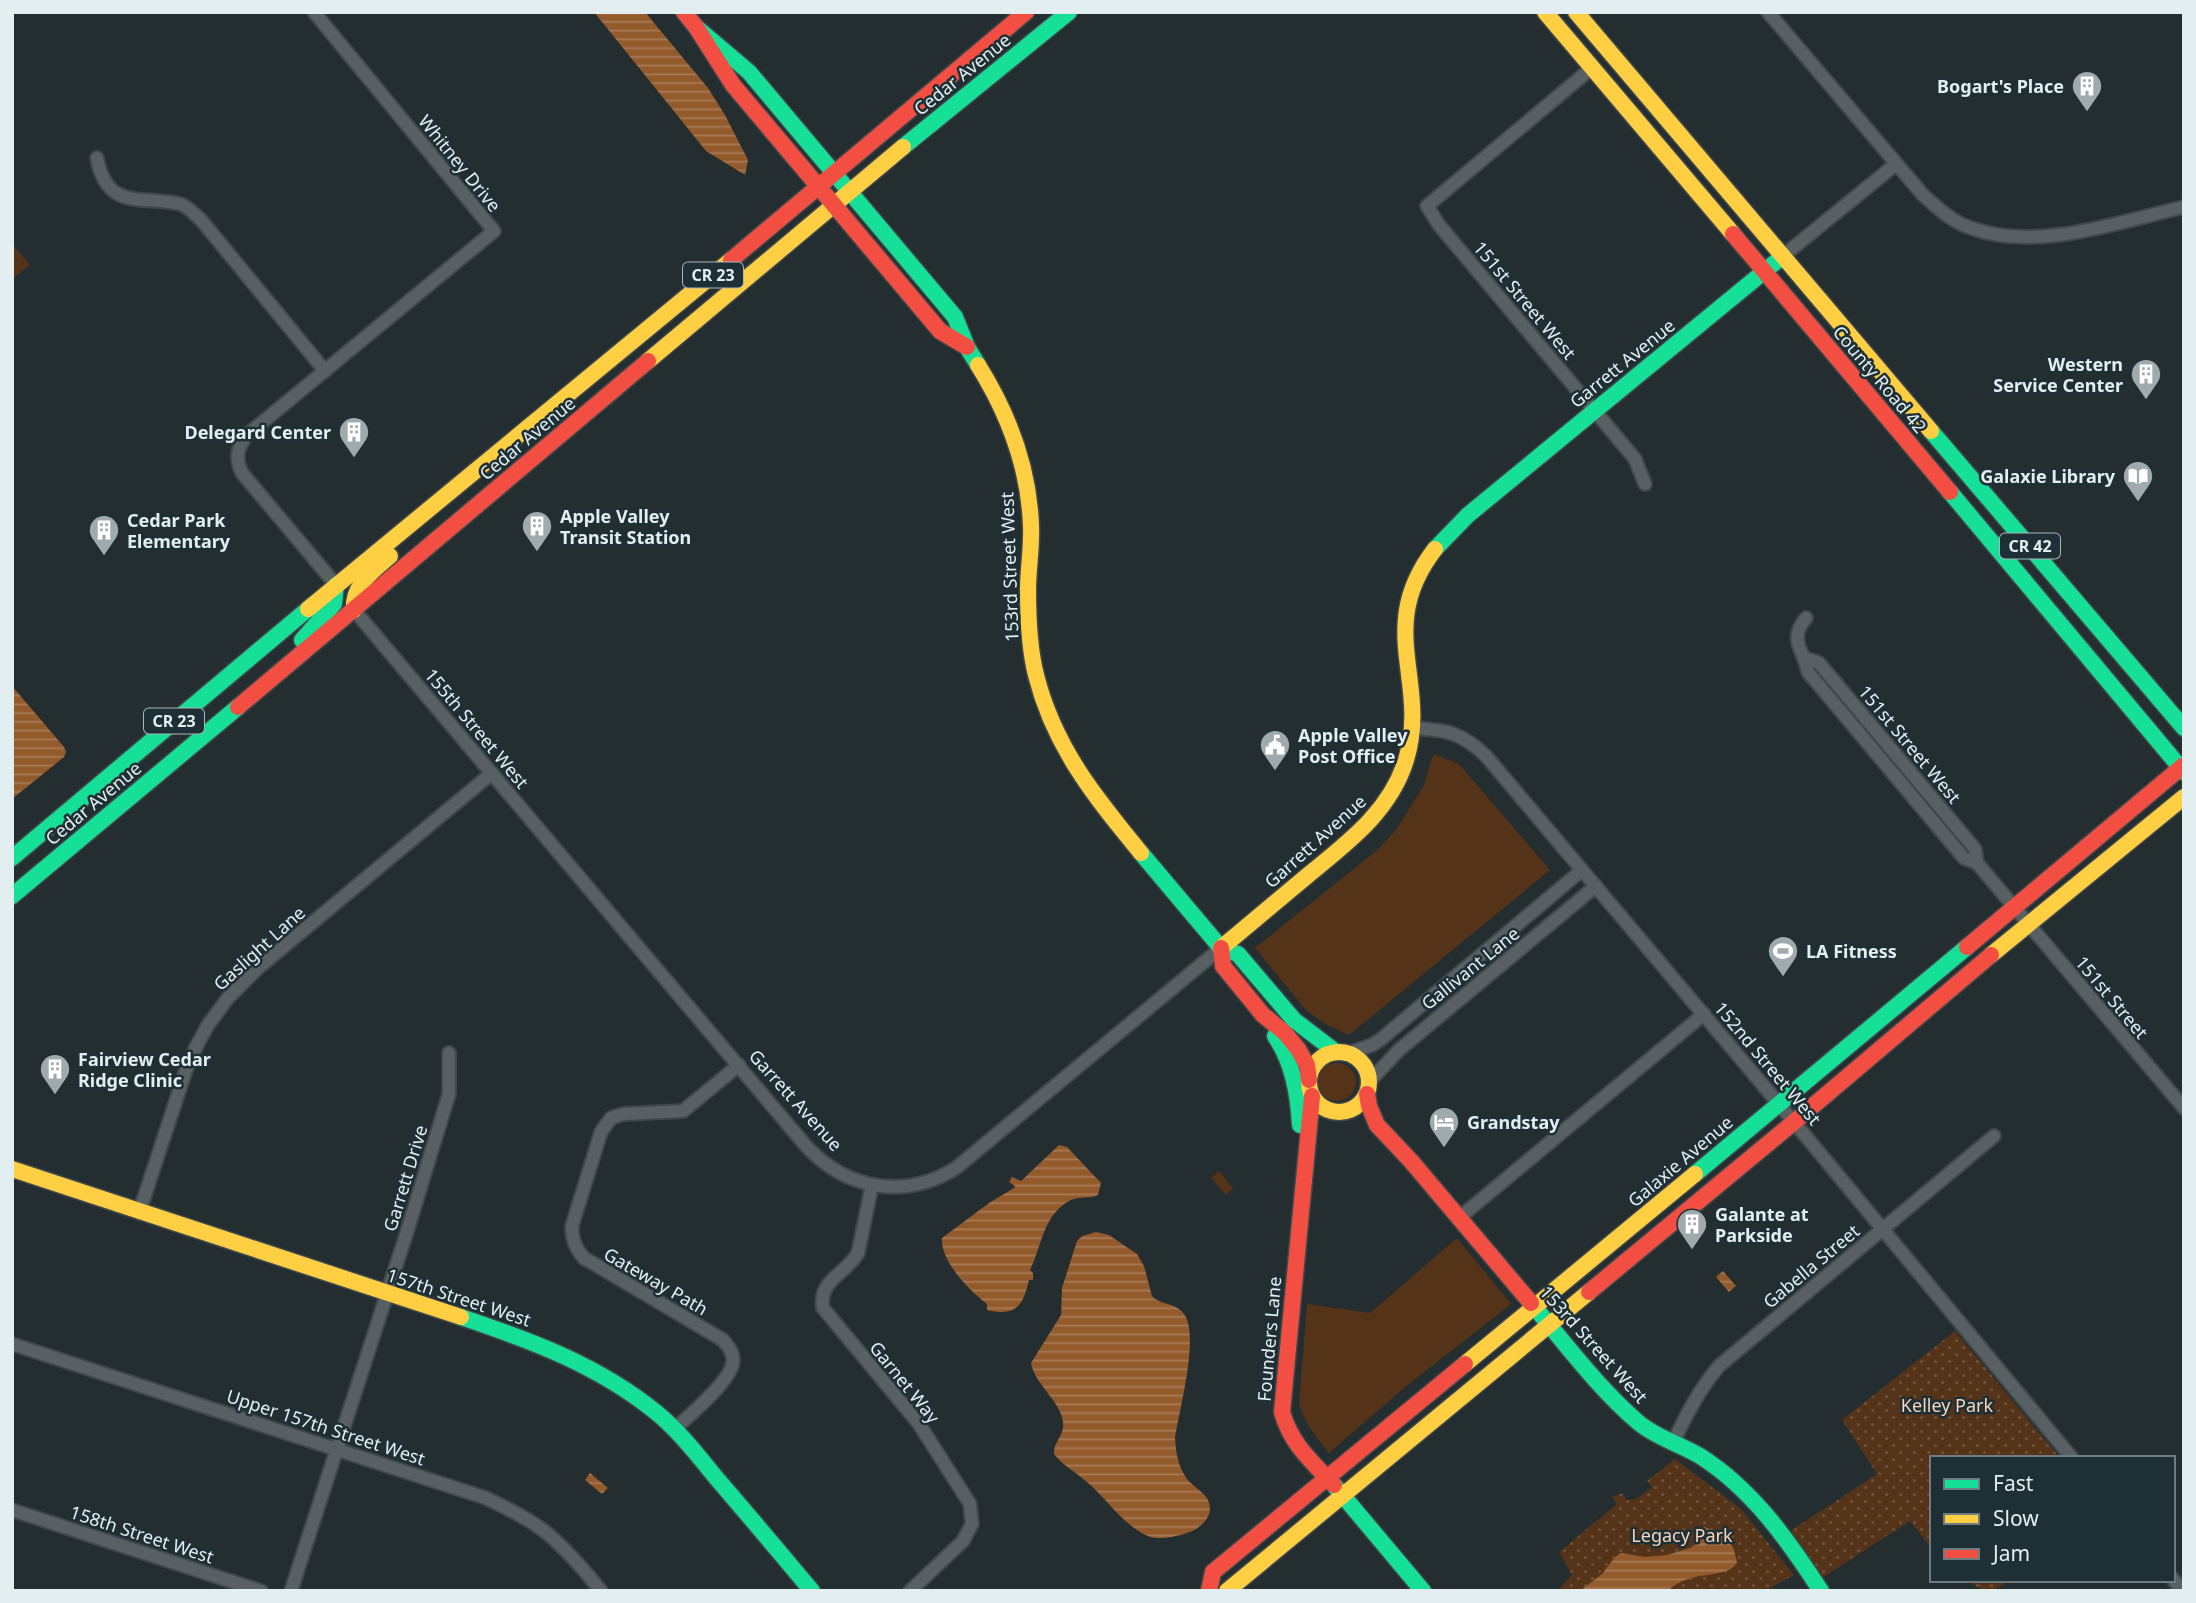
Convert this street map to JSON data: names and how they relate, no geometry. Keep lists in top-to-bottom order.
{
  "streets": {
    "main road": [
      "Cedar Avenue",
      "CR 23",
      "Garrett Avenue",
      "County Road 42",
      "CR 42",
      "153rd Street West",
      "Galaxie Avenue",
      "157th Street West",
      "Founders Lane"
    ],
    "street": [
      "Whitney Drive",
      "151st Street West",
      "155th Street West",
      "Gaslight Lane",
      "Gallivant Lane",
      "151st Street",
      "152nd Street West",
      "Garrett Drive",
      "Gabella Street",
      "Gateway Path",
      "Garnet Way",
      "Upper 157th Street West",
      "158th Street West"
    ]
  },
  "crossings": [
    ["Cedar Avenue", "Whitney Drive"],
    ["Cedar Avenue", "153rd Street West"],
    ["Cedar Avenue", "155th Street West"],
    ["151st Street West", "Garrett Avenue"],
    ["151st Street West", "County Road 42"],
    ["151st Street West", "151st Street"],
    ["151st Street West", "Galaxie Avenue"],
    ["Garrett Avenue", "County Road 42"],
    ["Garrett Avenue", "153rd Street West"],
    ["Garrett Avenue", "155th Street West"],
    ["Garrett Avenue", "152nd Street West"],
    ["Garrett Avenue", "Gateway Path"],
    ["Garrett Avenue", "Garnet Way"],
    ["County Road 42", "Galaxie Avenue"],
    ["153rd Street West", "Gallivant Lane"],
    ["153rd Street West", "Galaxie Avenue"],
    ["153rd Street West", "Gabella Street"],
    ["153rd Street West", "Founders Lane"],
    ["155th Street West", "Gaslight Lane"],
    ["Gaslight Lane", "157th Street West"],
    ["Gallivant Lane", "152nd Street West"],
    ["Gallivant Lane", "Founders Lane"],
    ["151st Street", "Galaxie Avenue"],
    ["152nd Street West", "Galaxie Avenue"],
    ["152nd Street West", "Gabella Street"],
    ["Galaxie Avenue", "Founders Lane"],
    ["Garrett Drive", "157th Street West"],
    ["Garrett Drive", "Upper 157th Street West"],
    ["Gateway Path", "157th Street West"]
  ],
  "parks": ["Kelley Park", "Legacy Park"],
  "places": {
    "building": [
      "Bogart's Place",
      "Western Service Center",
      "Delegard Center",
      "Apple Valley Transit Station",
      "Cedar Park Elementary",
      "Fairview Cedar Ridge Clinic",
      "Galante at Parkside"
    ],
    "library": ["Galaxie Library"],
    "public building": ["Apple Valley Post Office"],
    "sports": ["LA Fitness"],
    "hotel": ["Grandstay"]
  },
  "legend": ["Fast", "Slow", "Jam"]
}
